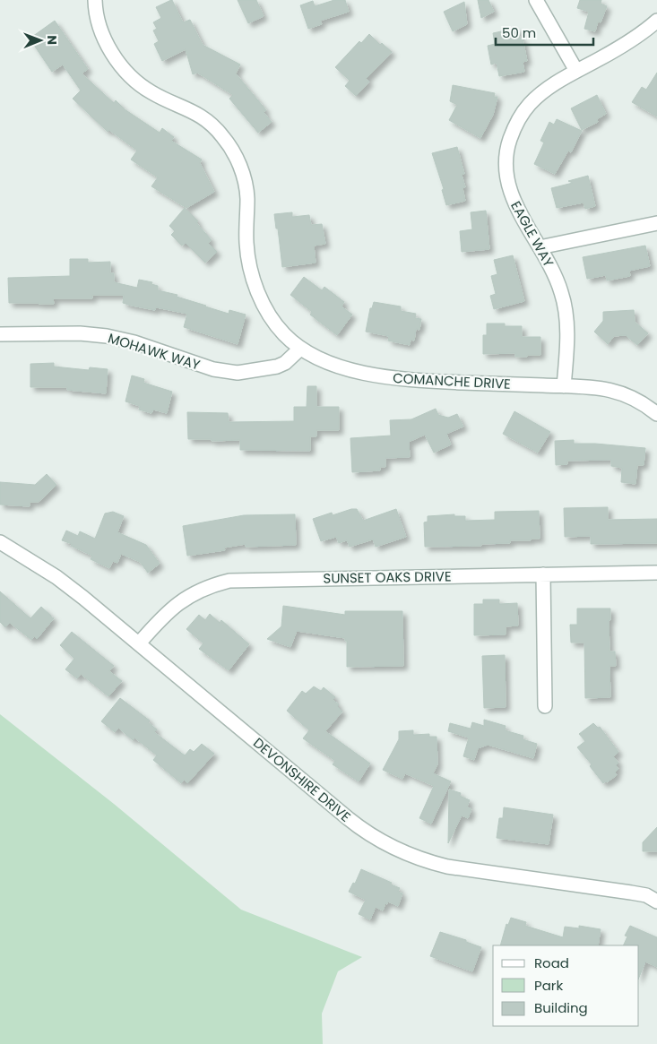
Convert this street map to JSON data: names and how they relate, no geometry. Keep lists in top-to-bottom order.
{
  "streets": {
    "street": [
      "EAGLE WAY",
      "MOHAWK WAY",
      "COMANCHE DRIVE",
      "SUNSET OAKS DRIVE",
      "DEVONSHIRE DRIVE"
    ]
  },
  "crossings": [
    ["EAGLE WAY", "COMANCHE DRIVE"],
    ["MOHAWK WAY", "COMANCHE DRIVE"],
    ["SUNSET OAKS DRIVE", "DEVONSHIRE DRIVE"]
  ],
  "legend": ["Road", "Park", "Building"],
  "scale_bar": "50 m",
  "north": "right"
}
